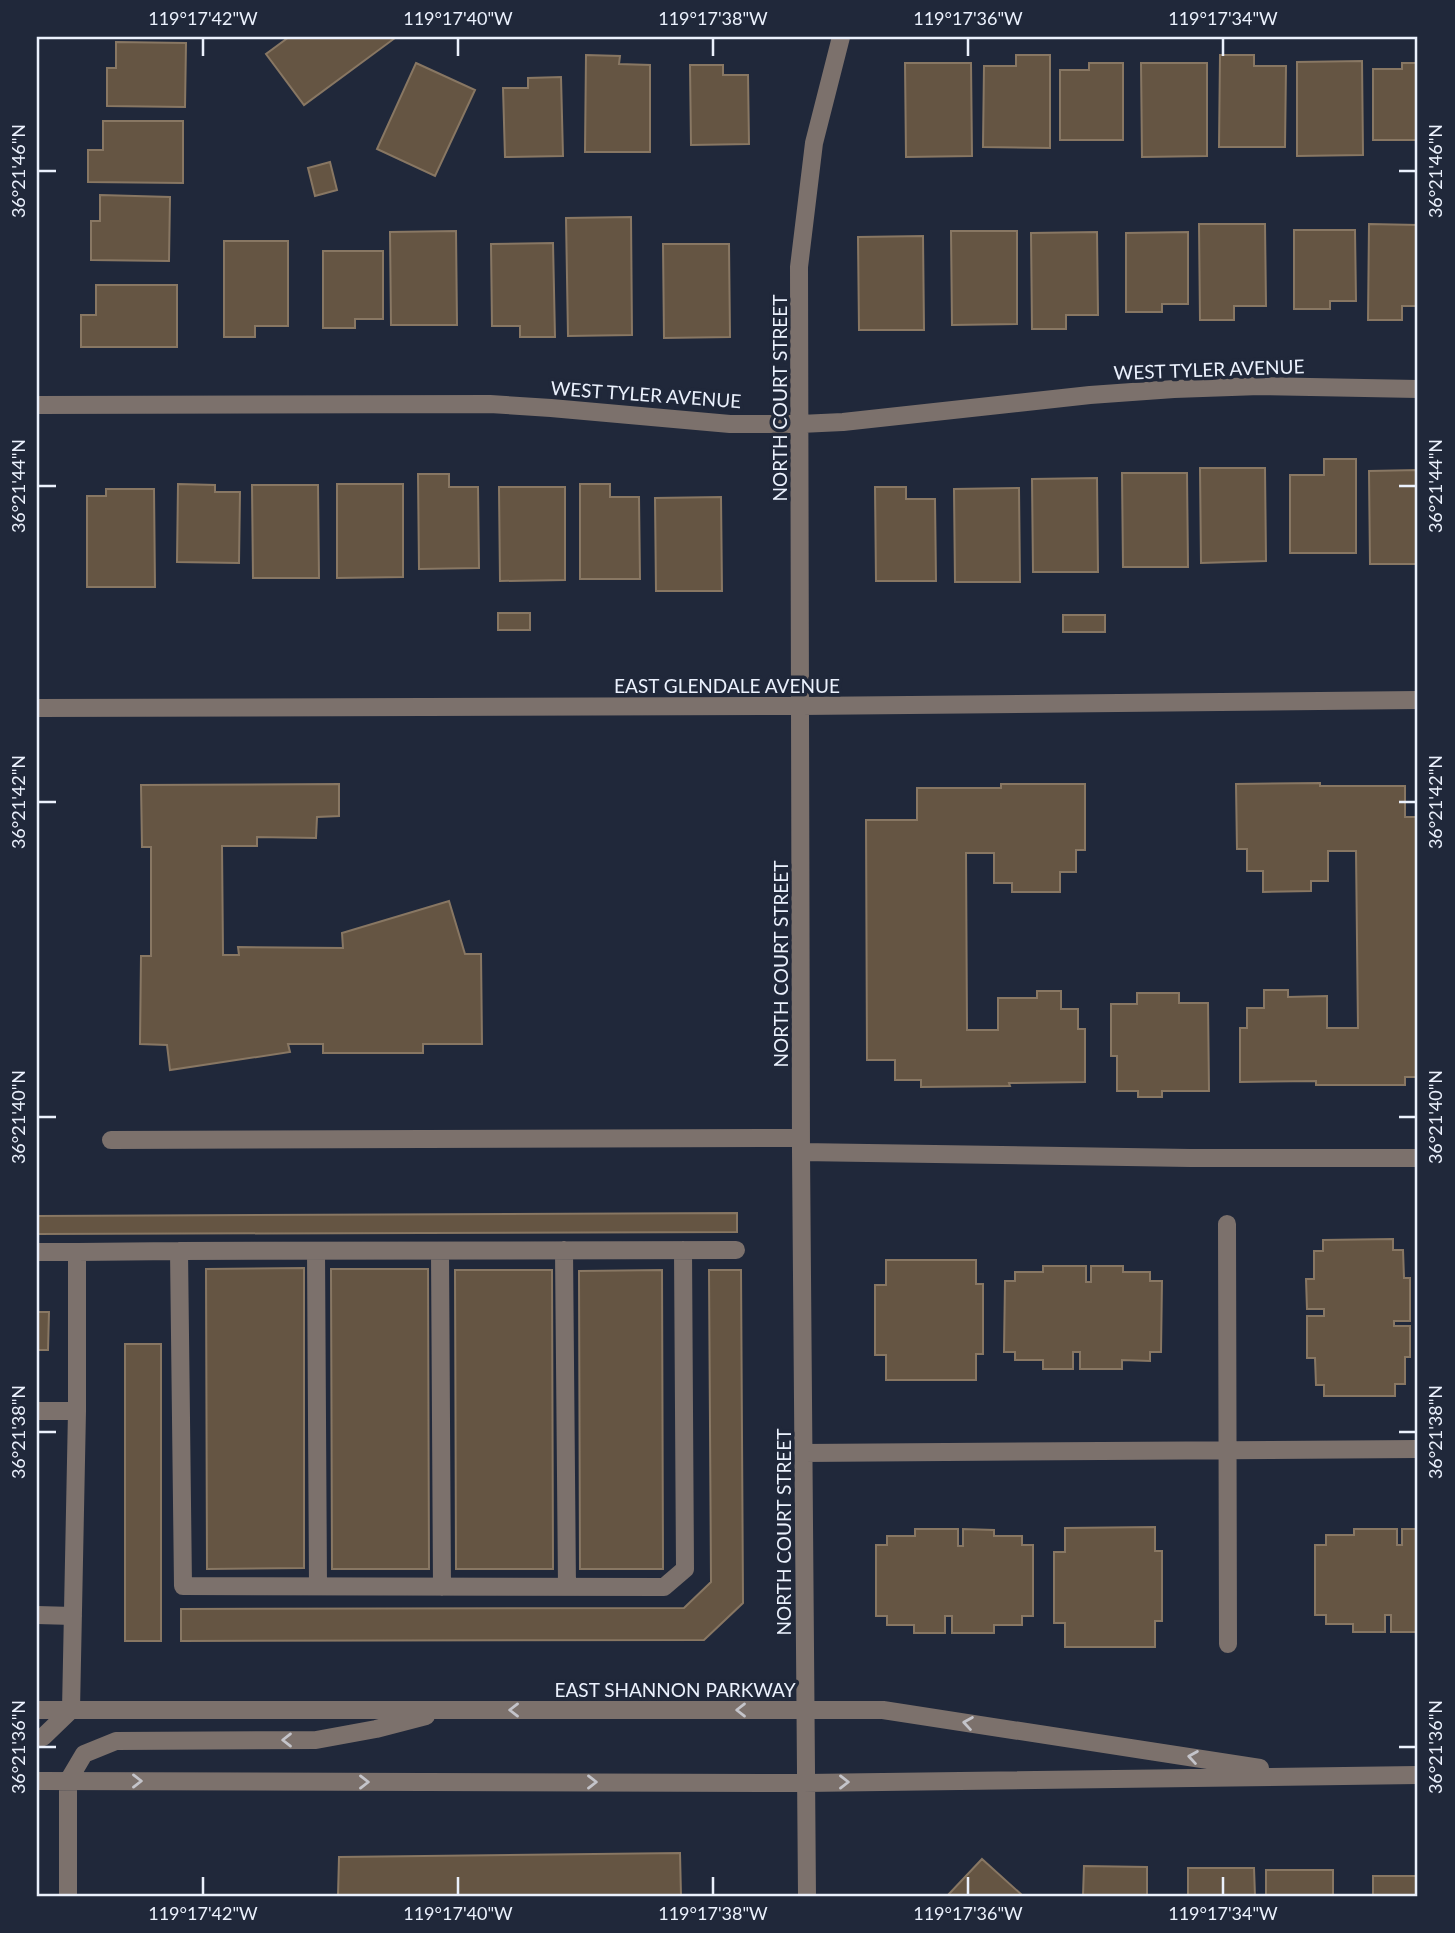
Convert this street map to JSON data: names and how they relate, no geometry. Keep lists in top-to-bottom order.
{
  "streets": {
    "street": [
      "WEST TYLER AVENUE",
      "NORTH COURT STREET",
      "EAST GLENDALE AVENUE",
      "EAST SHANNON PARKWAY"
    ]
  },
  "crossings": [
    ["WEST TYLER AVENUE", "NORTH COURT STREET"],
    ["NORTH COURT STREET", "EAST GLENDALE AVENUE"],
    ["NORTH COURT STREET", "EAST SHANNON PARKWAY"]
  ],
  "coordinates": [
    "119°17'42\"W",
    "119°17'40\"W",
    "119°17'38\"W",
    "119°17'36\"W",
    "119°17'34\"W",
    "36°21'46\"N",
    "36°21'44\"N",
    "36°21'42\"N",
    "36°21'40\"N",
    "36°21'38\"N",
    "36°21'36\"N"
  ]
}
